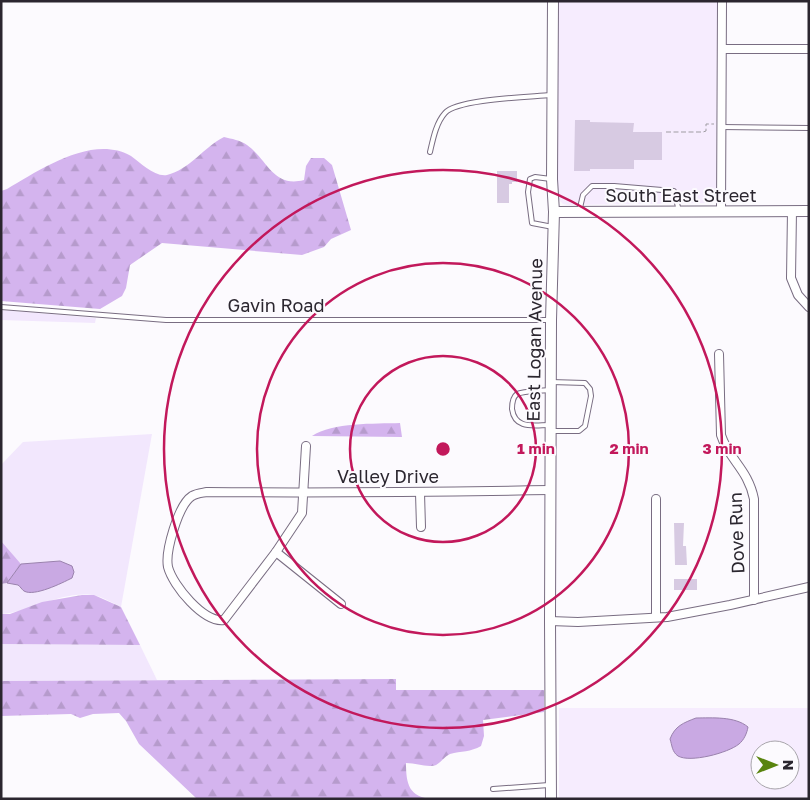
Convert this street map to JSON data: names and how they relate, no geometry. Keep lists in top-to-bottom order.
{
  "streets": {
    "street": [
      "South East Street",
      "East Logan Avenue",
      "Valley Drive",
      "Dove Run"
    ],
    "lane": ["Gavin Road"]
  },
  "crossings": [
    ["South East Street", "East Logan Avenue"],
    ["Gavin Road", "East Logan Avenue"],
    ["East Logan Avenue", "Valley Drive"]
  ],
  "north": "right",
  "rings": ["1 min", "2 min", "3 min"]
}
